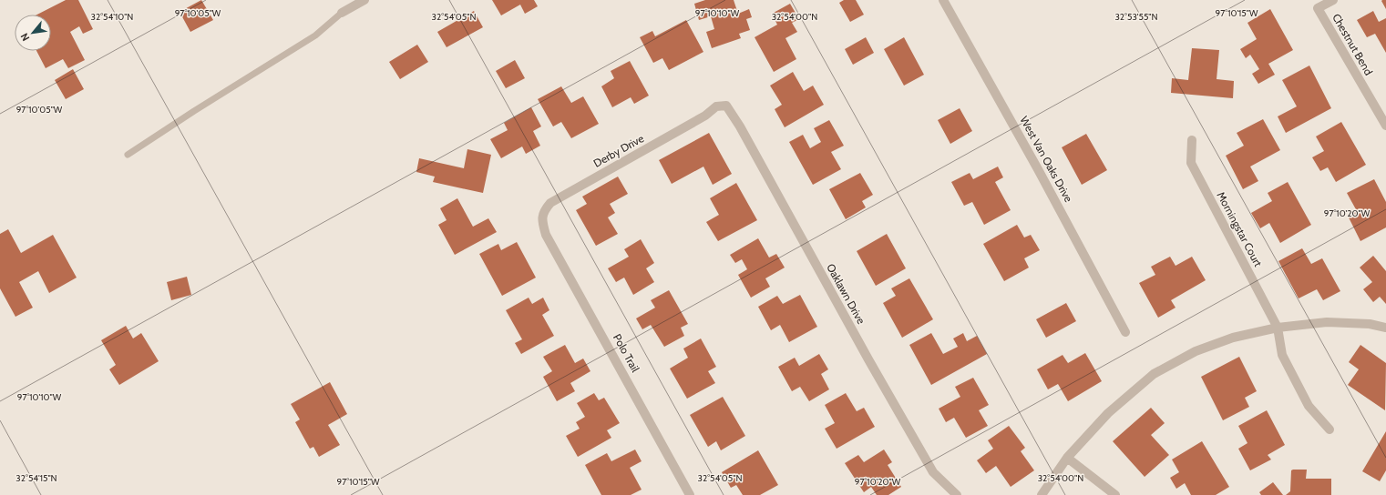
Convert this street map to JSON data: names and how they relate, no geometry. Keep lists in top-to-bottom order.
{
  "streets": {
    "street": [
      "Chestnut Bend",
      "Derby Drive",
      "West Van Oaks Drive",
      "Morningstar Court",
      "Oaklawn Drive",
      "Polo Trail"
    ]
  },
  "crossings": [
    ["Derby Drive", "Oaklawn Drive"],
    ["Derby Drive", "Polo Trail"]
  ],
  "north": "bottom left",
  "coordinates": [
    "97°10'10\"W",
    "97°10'15\"W",
    "97°10'05\"W",
    "32°54'10\"N",
    "32°54'05\"N",
    "32°54'00\"N",
    "32°53'55\"N",
    "97°10'20\"W",
    "32°54'15\"N"
  ]
}
